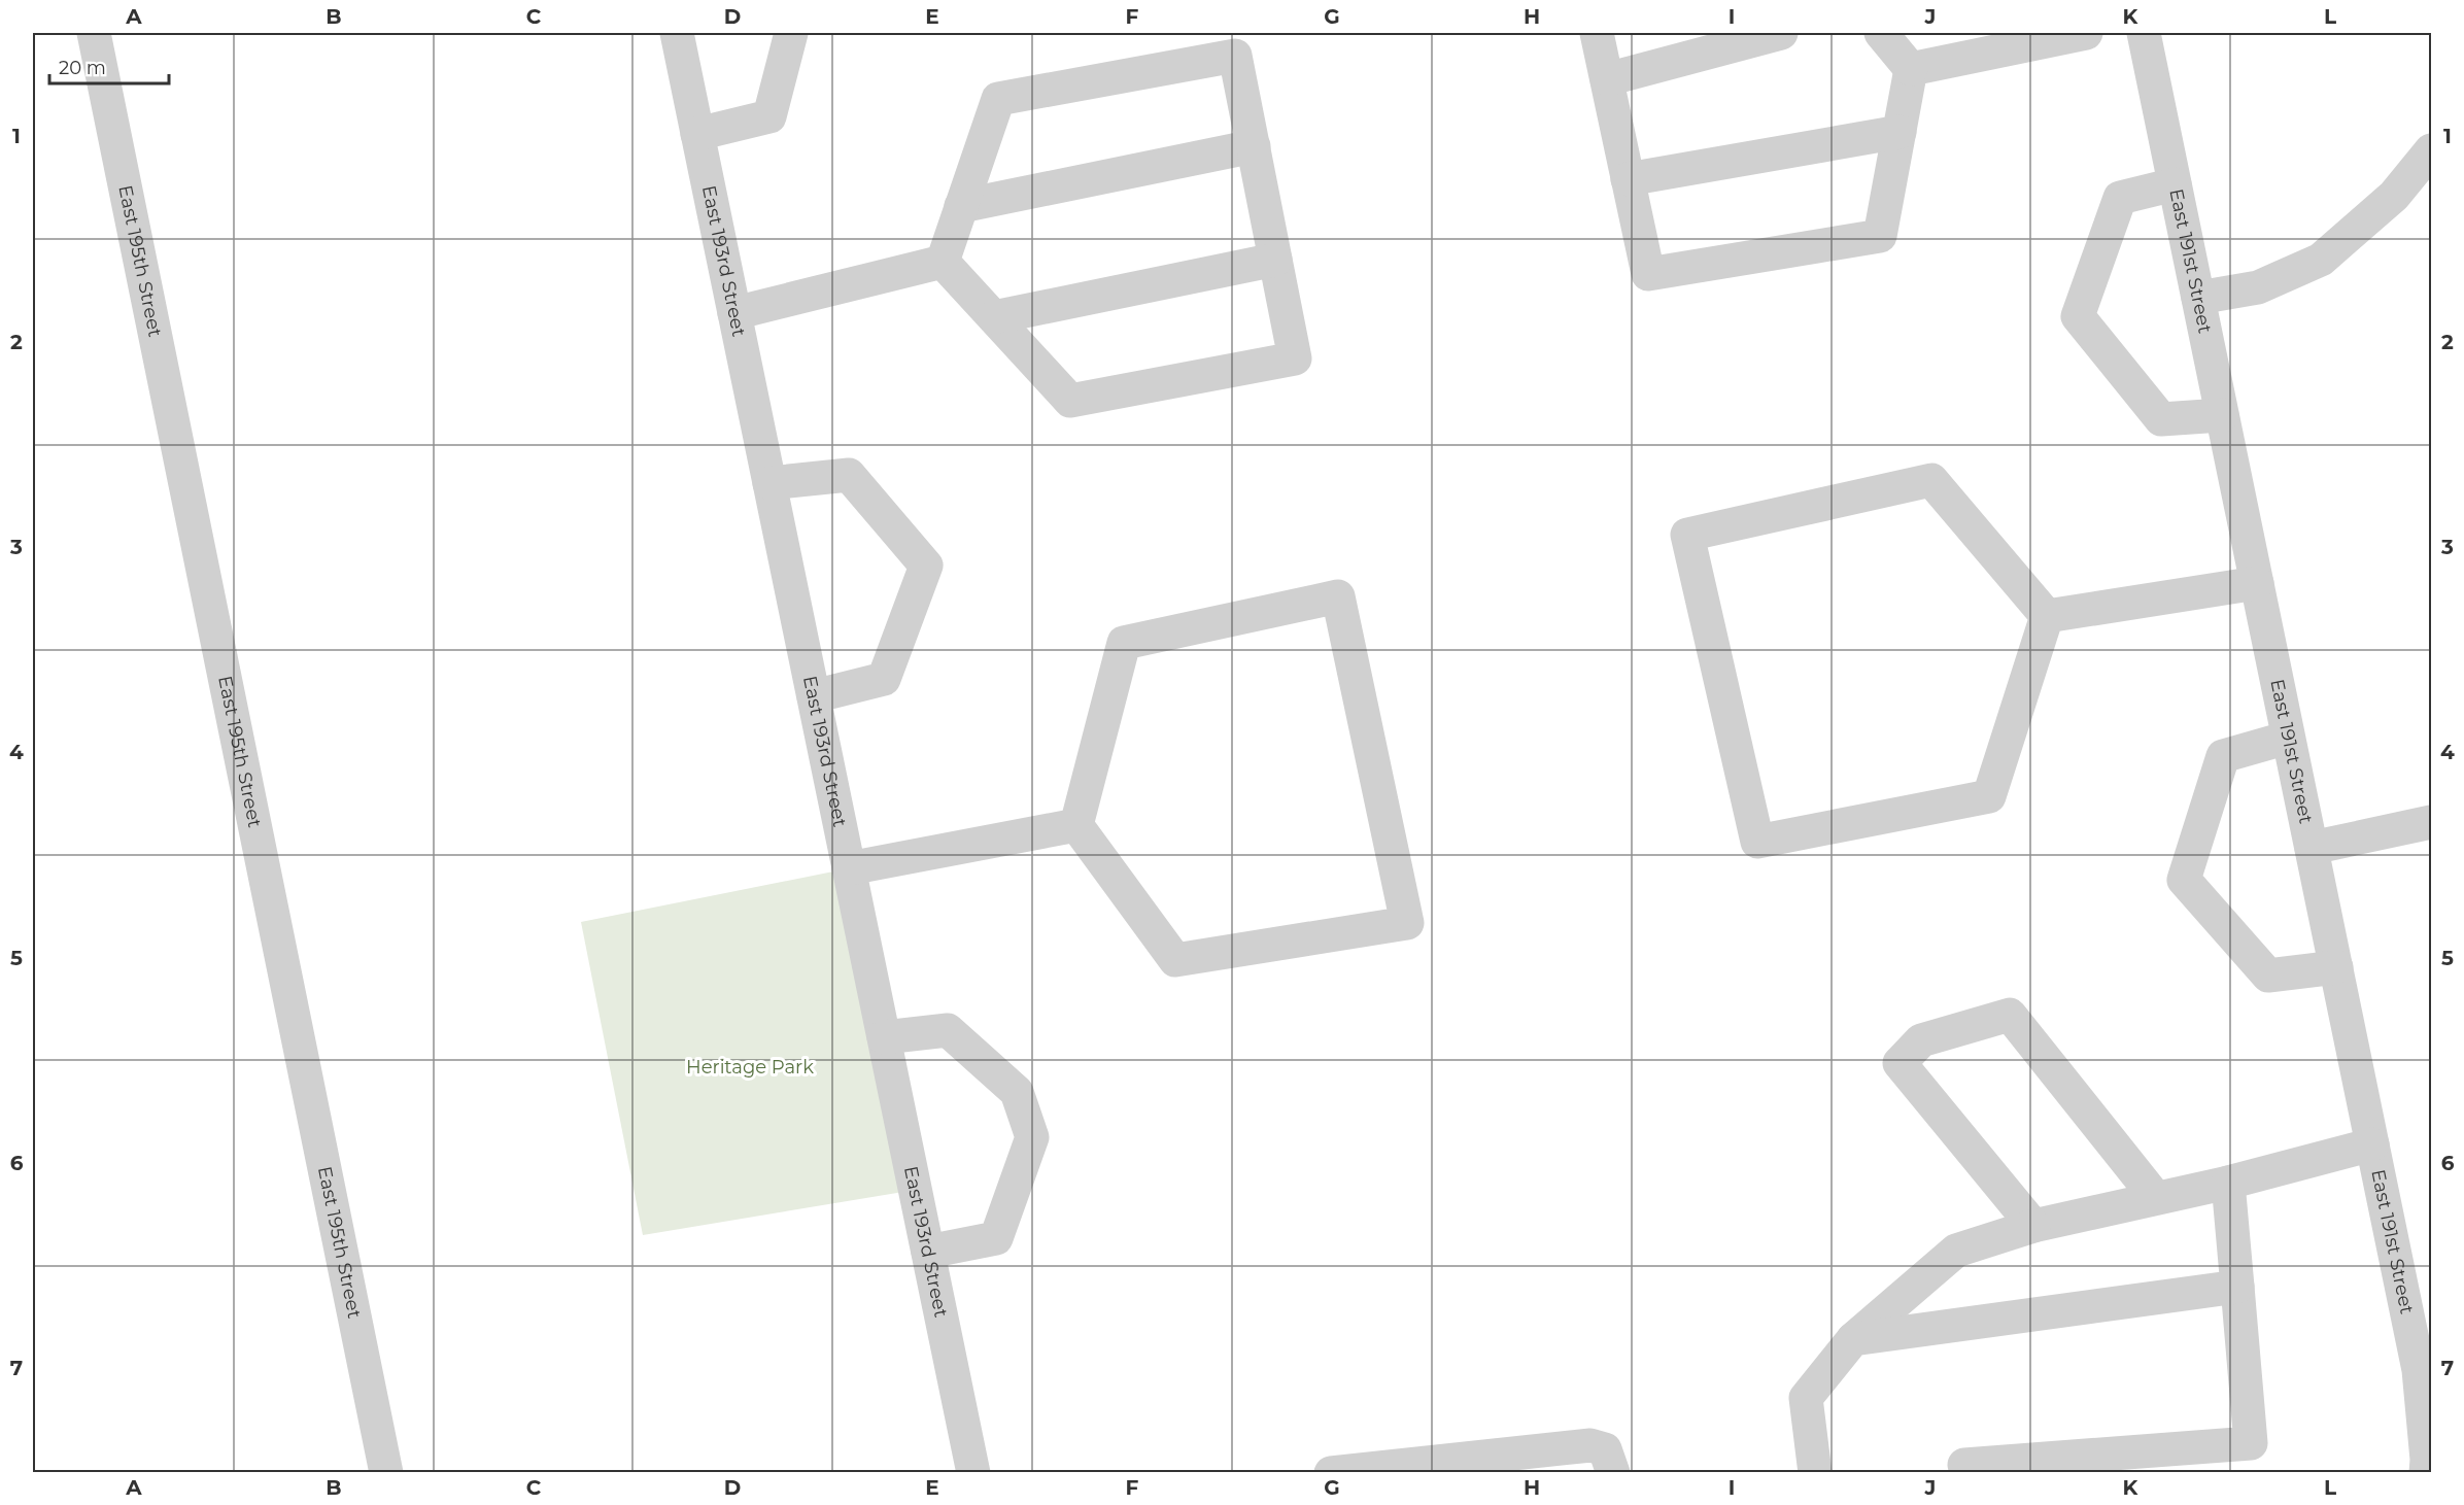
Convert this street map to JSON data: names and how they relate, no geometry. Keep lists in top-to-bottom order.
{
  "streets": {
    "street": ["East 195th Street", "East 191st Street", "East 193rd Street"]
  },
  "parks": ["Heritage Park"],
  "scale_bar": "20 m",
  "grid": {
    "columns": [
      "A",
      "B",
      "C",
      "D",
      "E",
      "F",
      "G",
      "H",
      "I",
      "J",
      "K",
      "L"
    ],
    "rows": [
      "1",
      "2",
      "3",
      "4",
      "5",
      "6",
      "7"
    ]
  }
}
